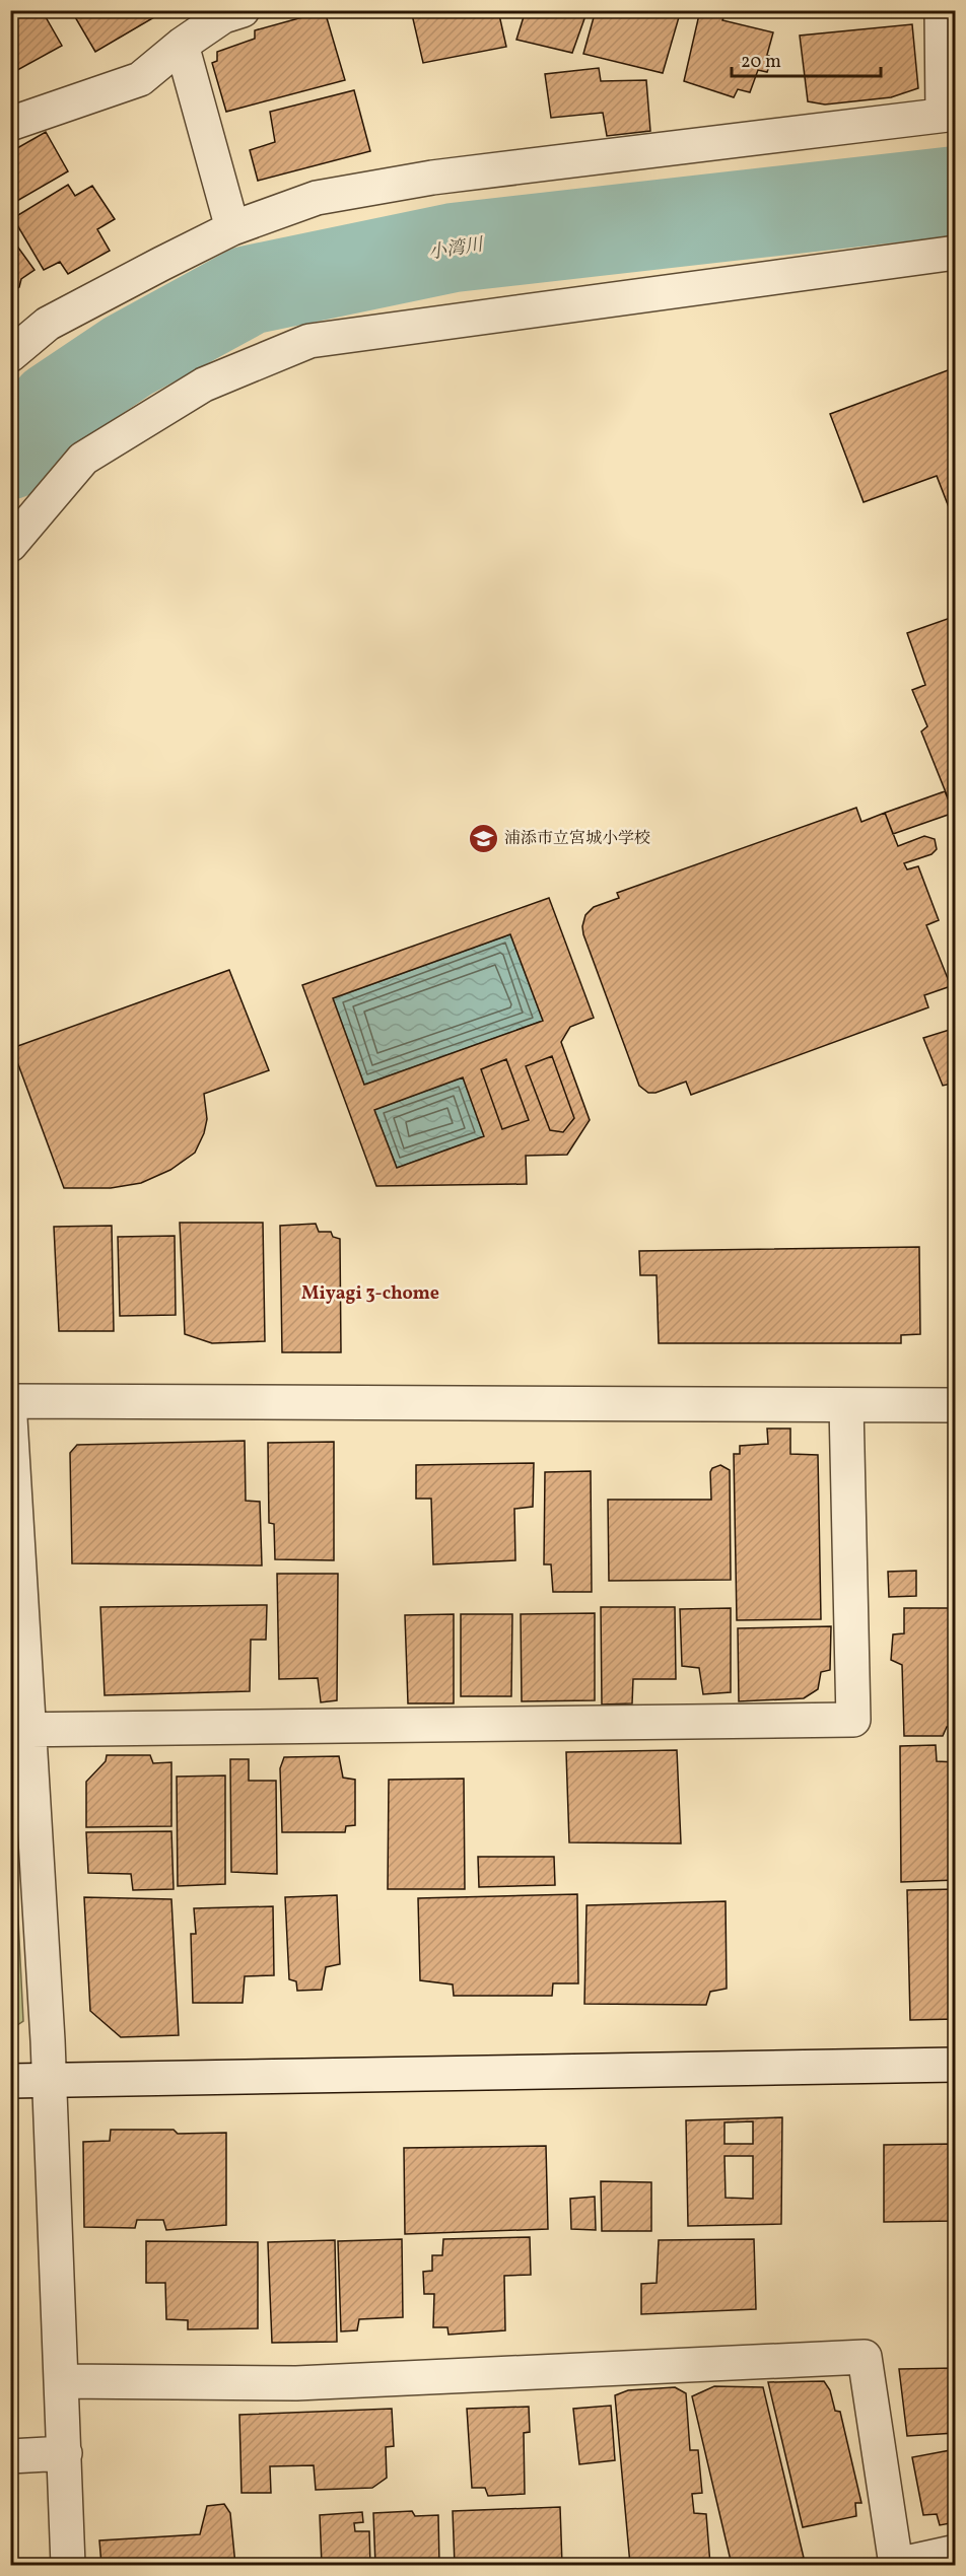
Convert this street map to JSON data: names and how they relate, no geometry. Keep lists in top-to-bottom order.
{
  "districts": ["Miyagi 3-chome"],
  "water": ["小湾川"],
  "places": {
    "school or university": ["浦添市立宮城小学校"]
  },
  "scale_bar": "20 m"
}
